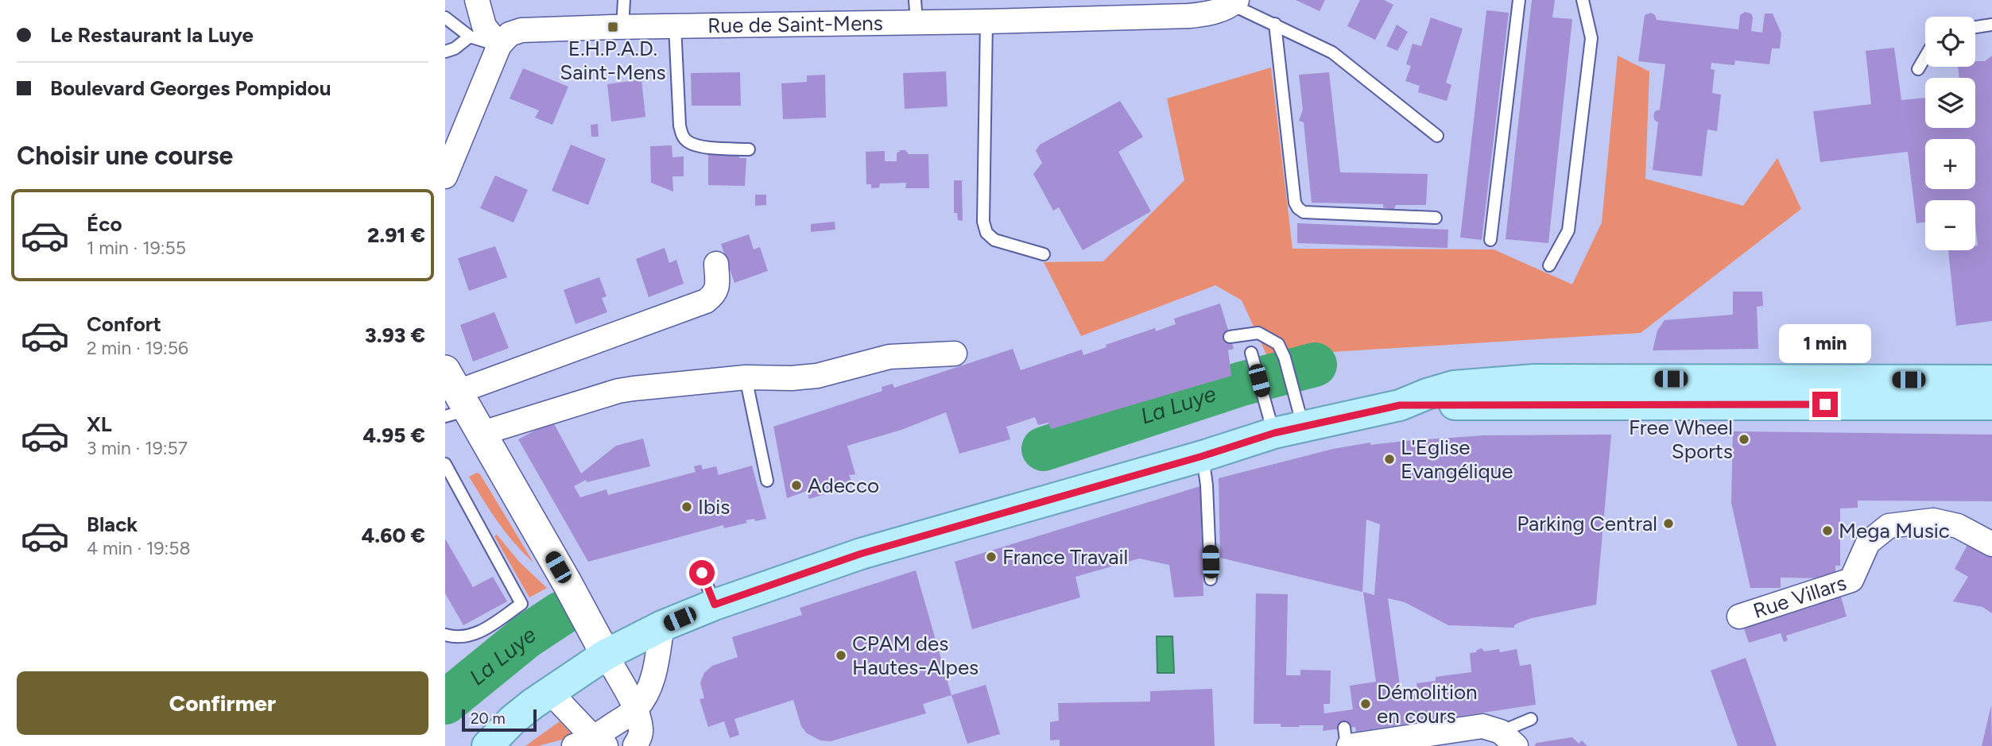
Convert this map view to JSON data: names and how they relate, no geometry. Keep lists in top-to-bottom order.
{
  "streets": {
    "street": ["Rue de Saint-Mens", "Rue Villars"]
  },
  "water": ["La Luye"],
  "places": {
    "transit": ["E.H.P.A.D. Saint-Mens"],
    "other": [
      "Free Wheel Sports",
      "L'Eglise Evangélique",
      "Adecco",
      "Ibis",
      "Parking Central",
      "Mega Music",
      "France Travail",
      "CPAM des Hautes-Alpes",
      "Démolition en cours"
    ]
  },
  "scale_bar": "20 m",
  "page": {
    "banner": ["Le Restaurant la Luye", "Boulevard Georges Pompidou"],
    "map_buttons": ["+", "−"],
    "heading": "Choisir une course",
    "list": [
      {
        "name": "Éco",
        "note": "1 min · 19:55",
        "value": "2.91 €"
      },
      {
        "name": "Confort",
        "note": "2 min · 19:56",
        "value": "3.93 €"
      },
      {
        "name": "XL",
        "note": "3 min · 19:57",
        "value": "4.95 €"
      },
      {
        "name": "Black",
        "note": "4 min · 19:58",
        "value": "4.60 €"
      }
    ],
    "bubble": "1 min",
    "buttons": "Confirmer",
    "scale": "20 m"
  }
}
